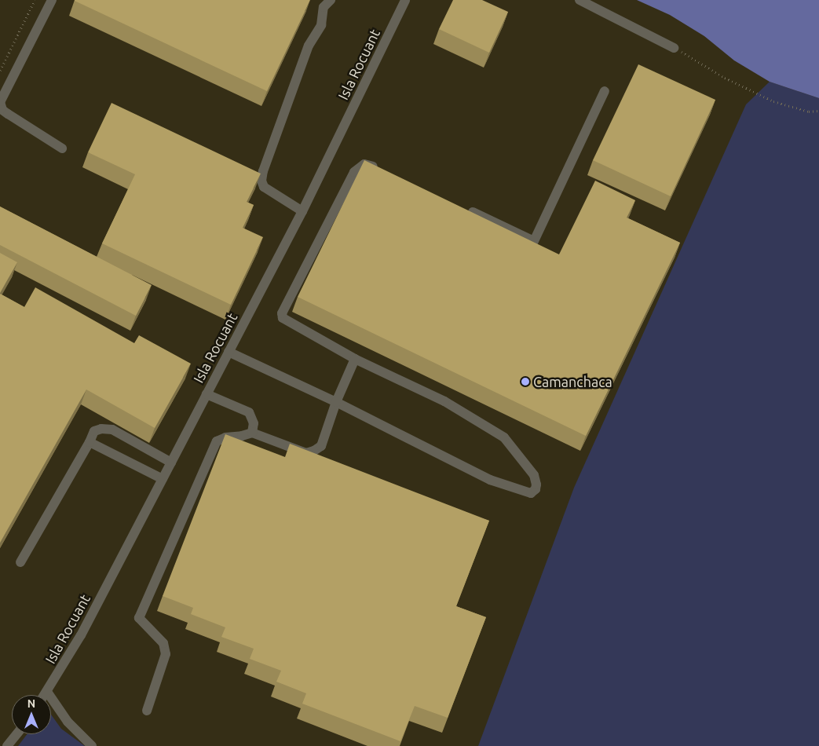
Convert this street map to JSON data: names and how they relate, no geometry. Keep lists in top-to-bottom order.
{
  "streets": {
    "street": ["Isla Rocuant"]
  },
  "places": ["Camanchaca"],
  "north": "top"
}
